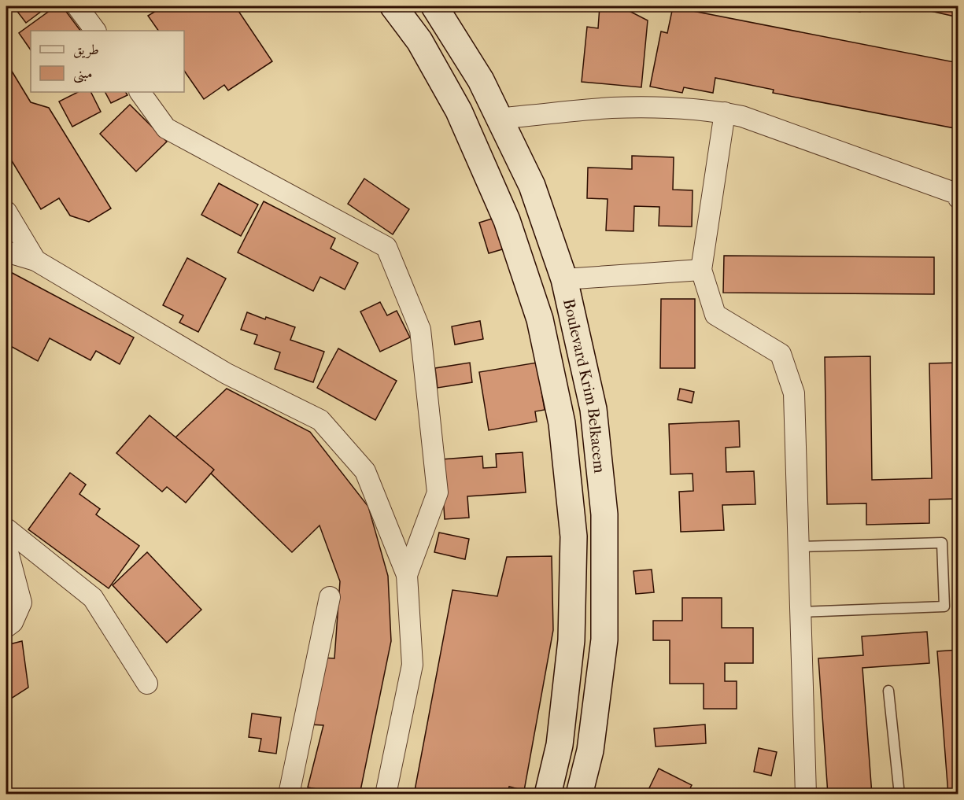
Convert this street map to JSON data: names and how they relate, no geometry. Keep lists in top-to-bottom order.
{
  "streets": {
    "main road": ["Boulevard Krim Belkacem"]
  },
  "legend": ["طريق", "مبنى"]
}
